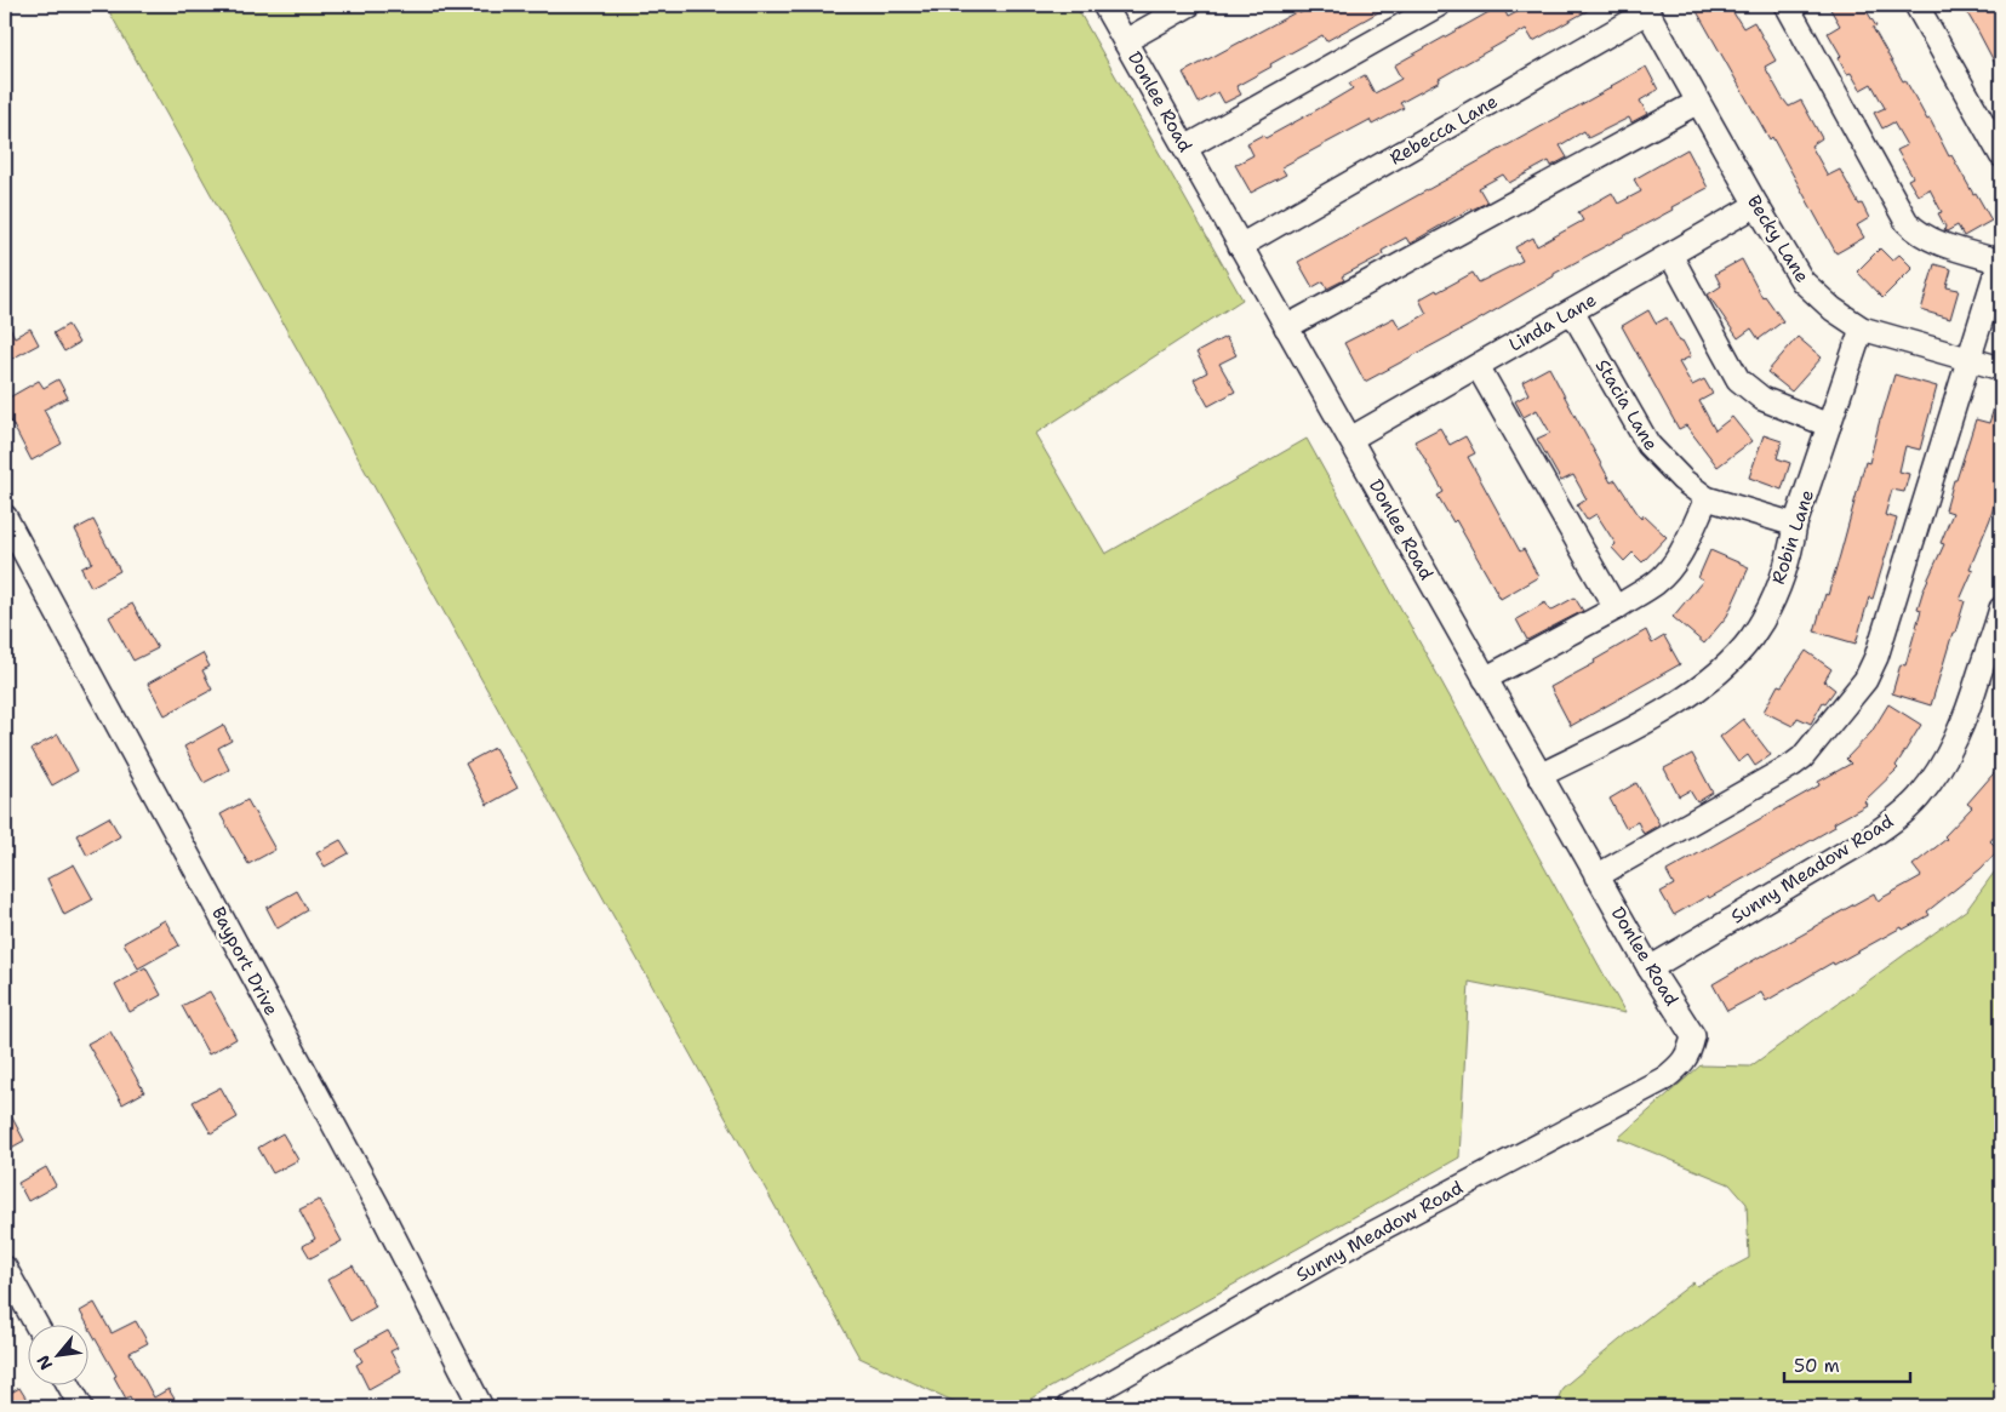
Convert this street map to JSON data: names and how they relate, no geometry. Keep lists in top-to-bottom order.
{
  "streets": {
    "street": [
      "Donlee Road",
      "Rebecca Lane",
      "Becky Lane",
      "Linda Lane",
      "Stacia Lane",
      "Robin Lane",
      "Sunny Meadow Road",
      "Bayport Drive"
    ]
  },
  "crossings": [
    ["Donlee Road", "Rebecca Lane"],
    ["Donlee Road", "Linda Lane"],
    ["Donlee Road", "Robin Lane"],
    ["Donlee Road", "Sunny Meadow Road"],
    ["Rebecca Lane", "Becky Lane"],
    ["Becky Lane", "Linda Lane"],
    ["Becky Lane", "Robin Lane"],
    ["Linda Lane", "Stacia Lane"],
    ["Stacia Lane", "Robin Lane"]
  ],
  "scale_bar": "50 m",
  "north": "bottom left"
}
